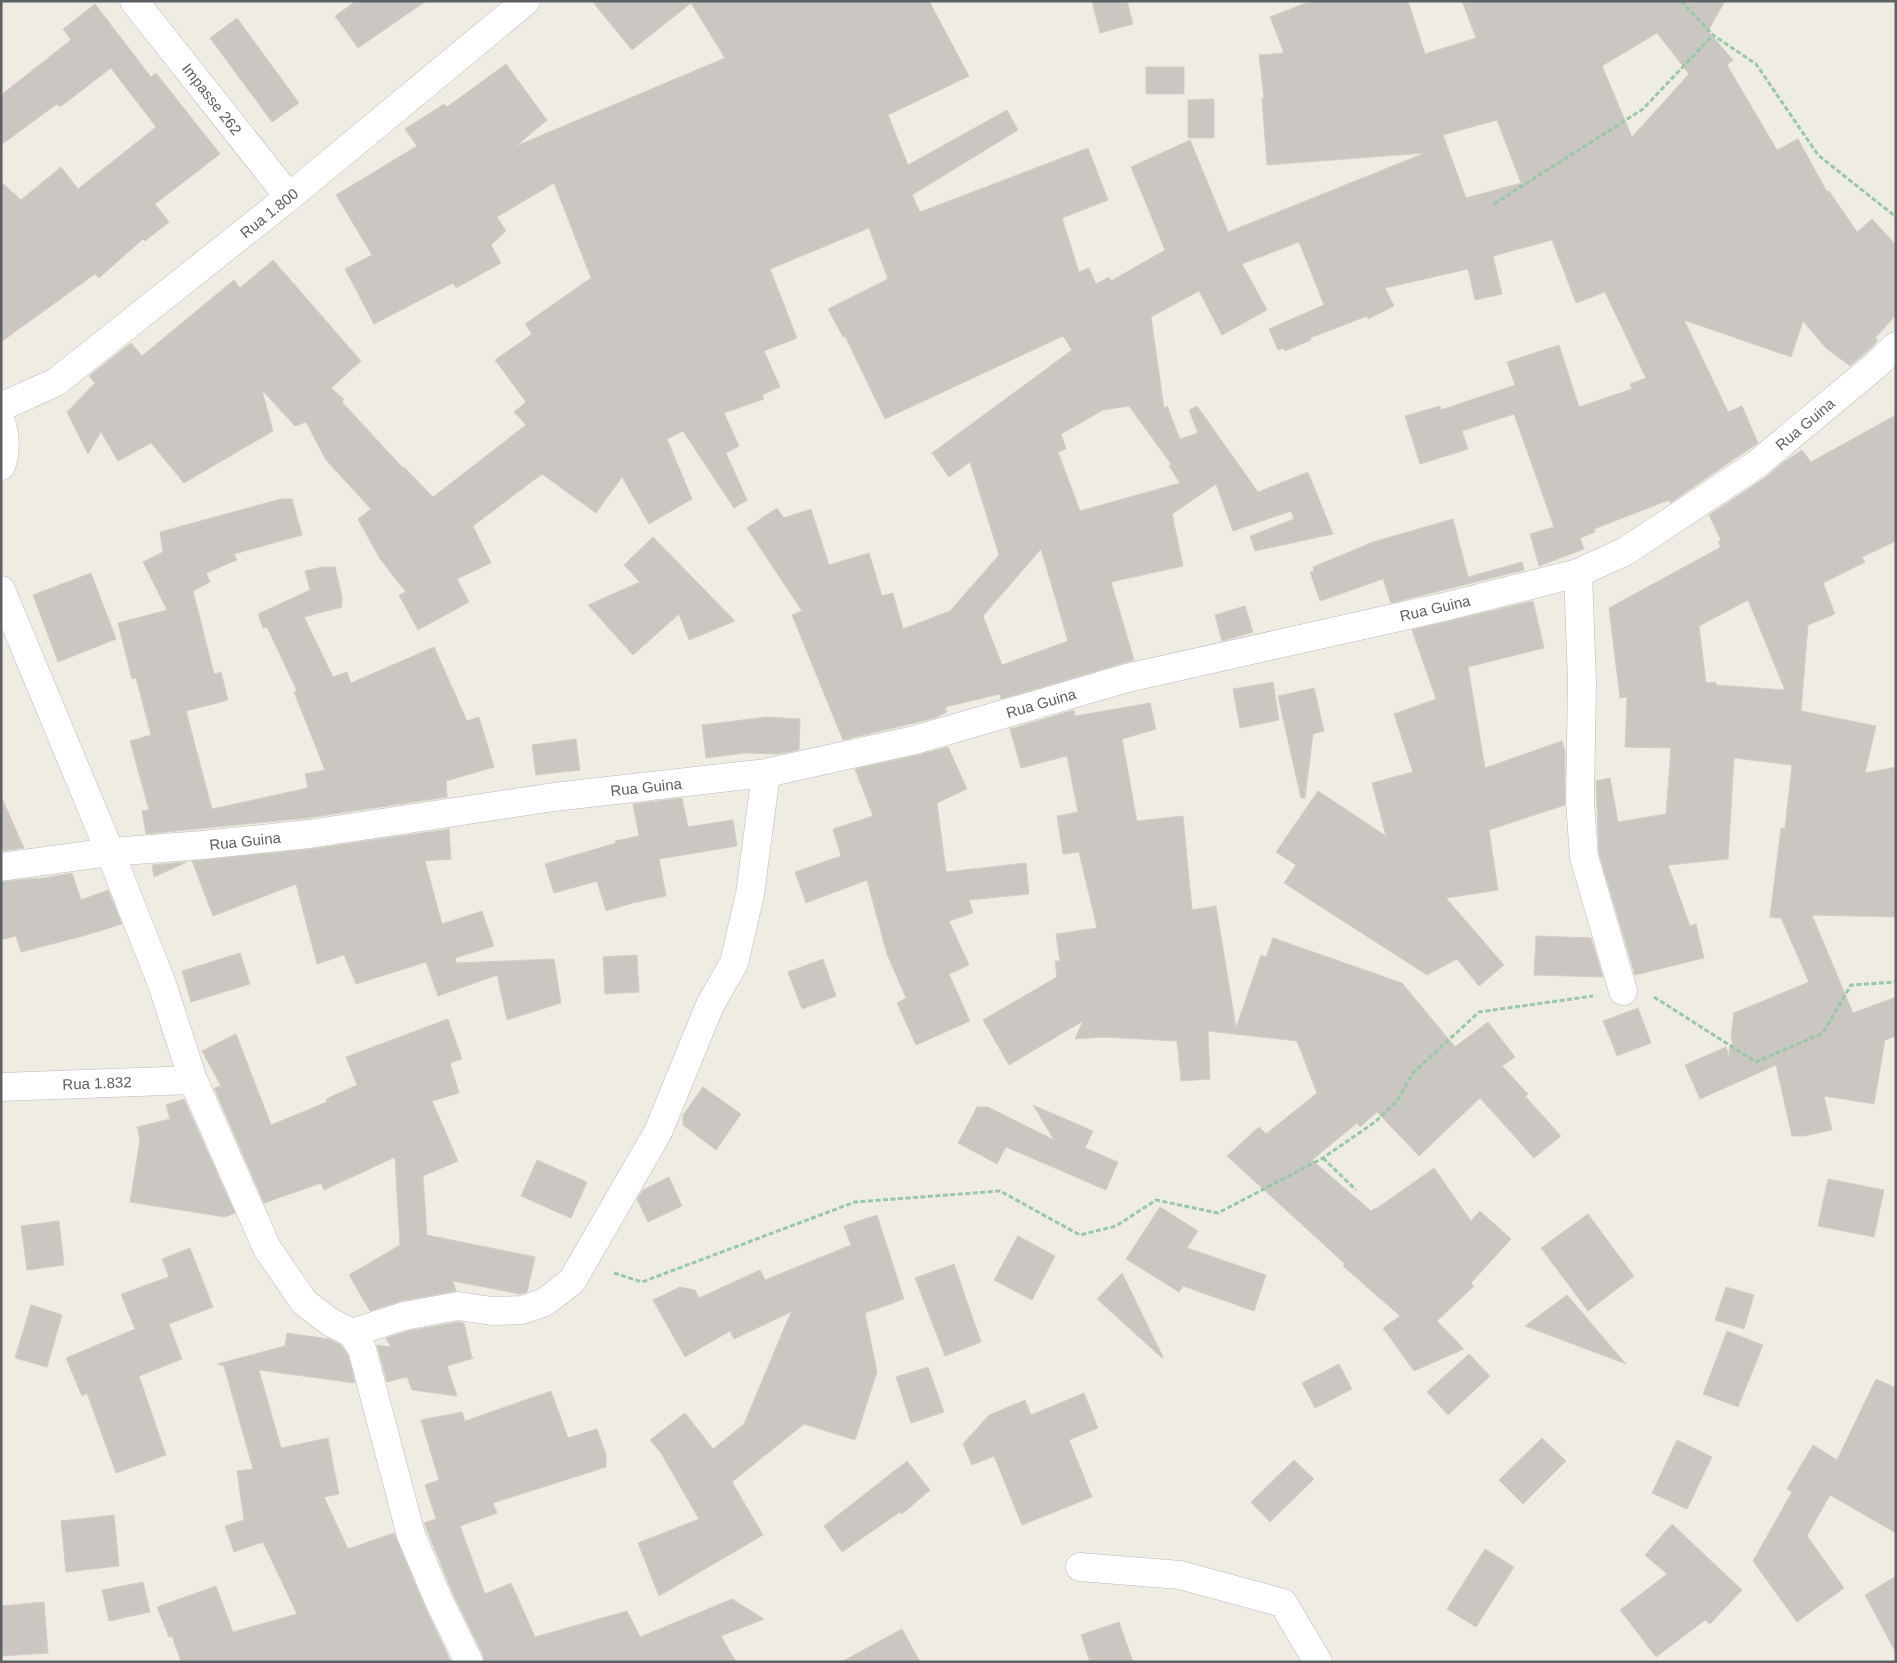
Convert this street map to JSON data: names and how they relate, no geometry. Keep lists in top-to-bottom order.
{
  "streets": {
    "street": [
      "Impasse 262",
      "Rua 1.800",
      "Rua Guina",
      "Rua 1.832"
    ]
  },
  "crossings": [
    ["Impasse 262", "Rua 1.800"]
  ]
}
